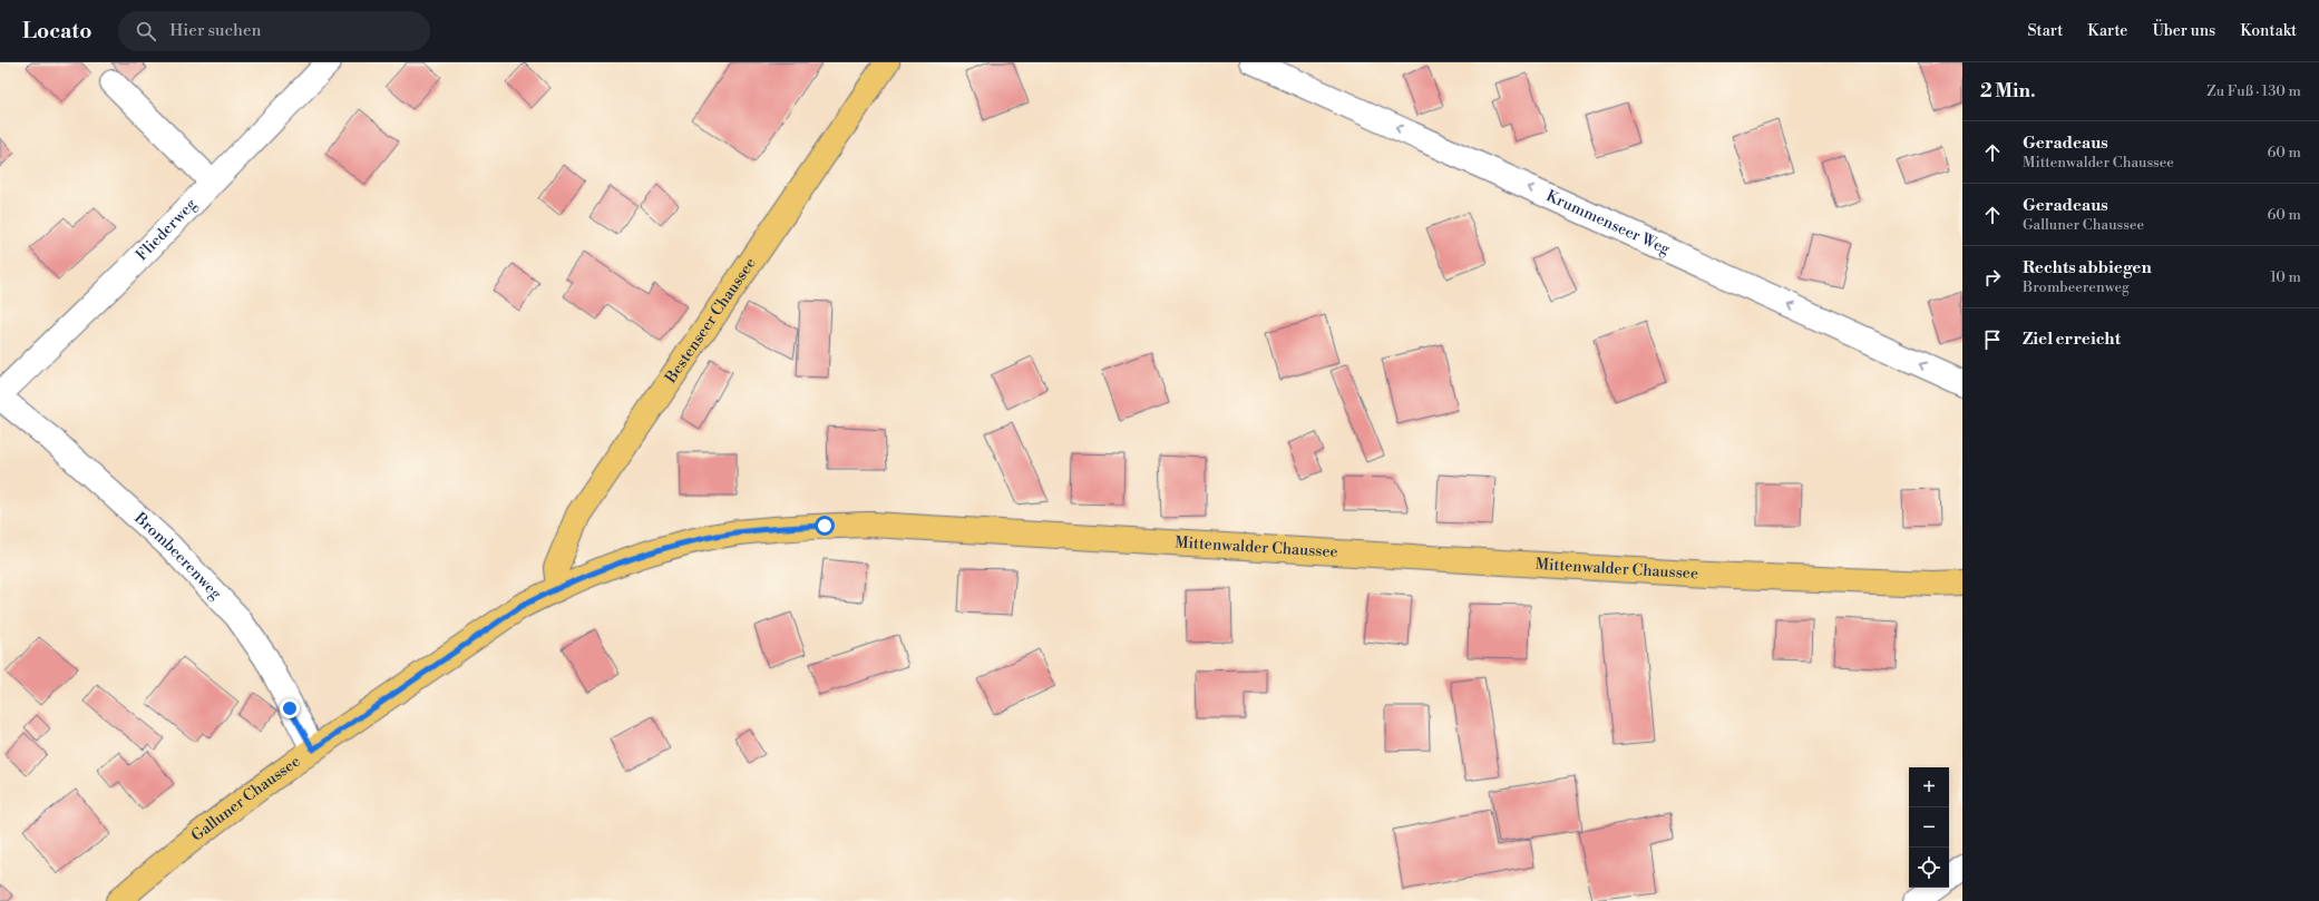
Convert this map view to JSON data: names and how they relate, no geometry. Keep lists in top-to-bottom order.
{
  "streets": {
    "main road": ["Bestenseer Chaussee", "Mittenwalder Chaussee", "Galluner Chaussee"],
    "street": ["Krummenseer Weg", "Fliederweg", "Brombeerenweg"]
  },
  "crossings": [
    ["Fliederweg", "Brombeerenweg"],
    ["Bestenseer Chaussee", "Mittenwalder Chaussee"],
    ["Bestenseer Chaussee", "Galluner Chaussee"],
    ["Mittenwalder Chaussee", "Galluner Chaussee"],
    ["Brombeerenweg", "Galluner Chaussee"]
  ],
  "one_way": ["Krummenseer Weg"],
  "page": {
    "header": "Locato",
    "search": "Hier suchen",
    "nav": [
      "Start",
      "Karte",
      "Über uns",
      "Kontakt"
    ],
    "heading": ["2 Min.", "Zu Fuß · 130 m"],
    "list": [
      ["Geradeaus", "Mittenwalder Chaussee", "60 m"],
      ["Geradeaus", "Galluner Chaussee", "60 m"],
      ["Rechts abbiegen", "Brombeerenweg", "10 m"],
      "Ziel erreicht"
    ],
    "map_buttons": ["+", "−"]
  }
}
